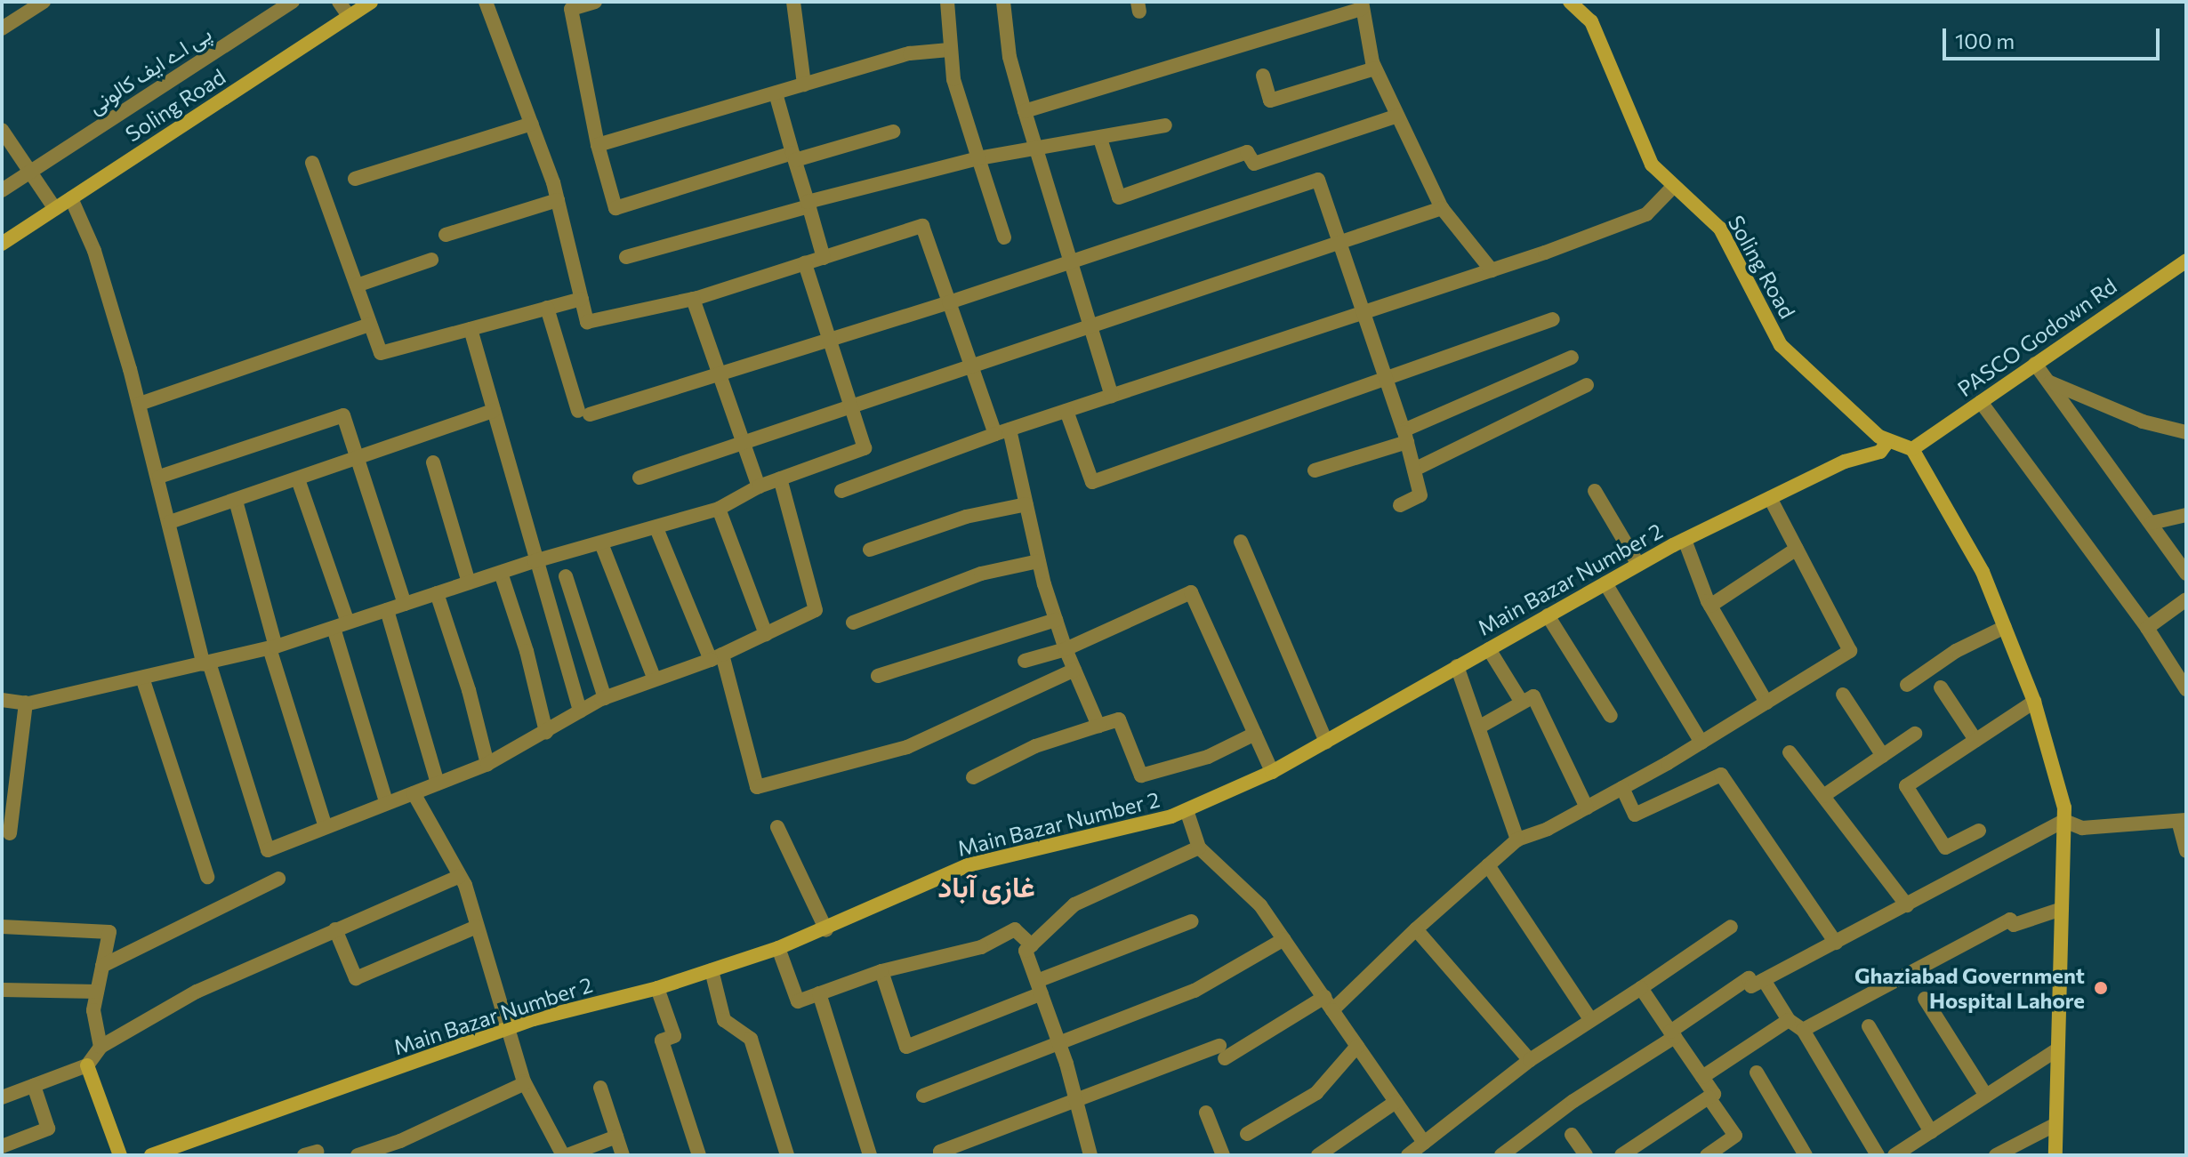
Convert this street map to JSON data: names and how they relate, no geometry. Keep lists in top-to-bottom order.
{
  "streets": {
    "street": [
      "پی اے ایف کالونی",
      "Soling Road",
      "PASCO Godown Rd",
      "Main Bazar Number 2"
    ]
  },
  "crossings": [
    ["Soling Road", "PASCO Godown Rd"],
    ["Soling Road", "Main Bazar Number 2"]
  ],
  "districts": ["غازى آباد"],
  "places": ["Ghaziabad Government Hospital Lahore"],
  "scale_bar": "100 m"
}
